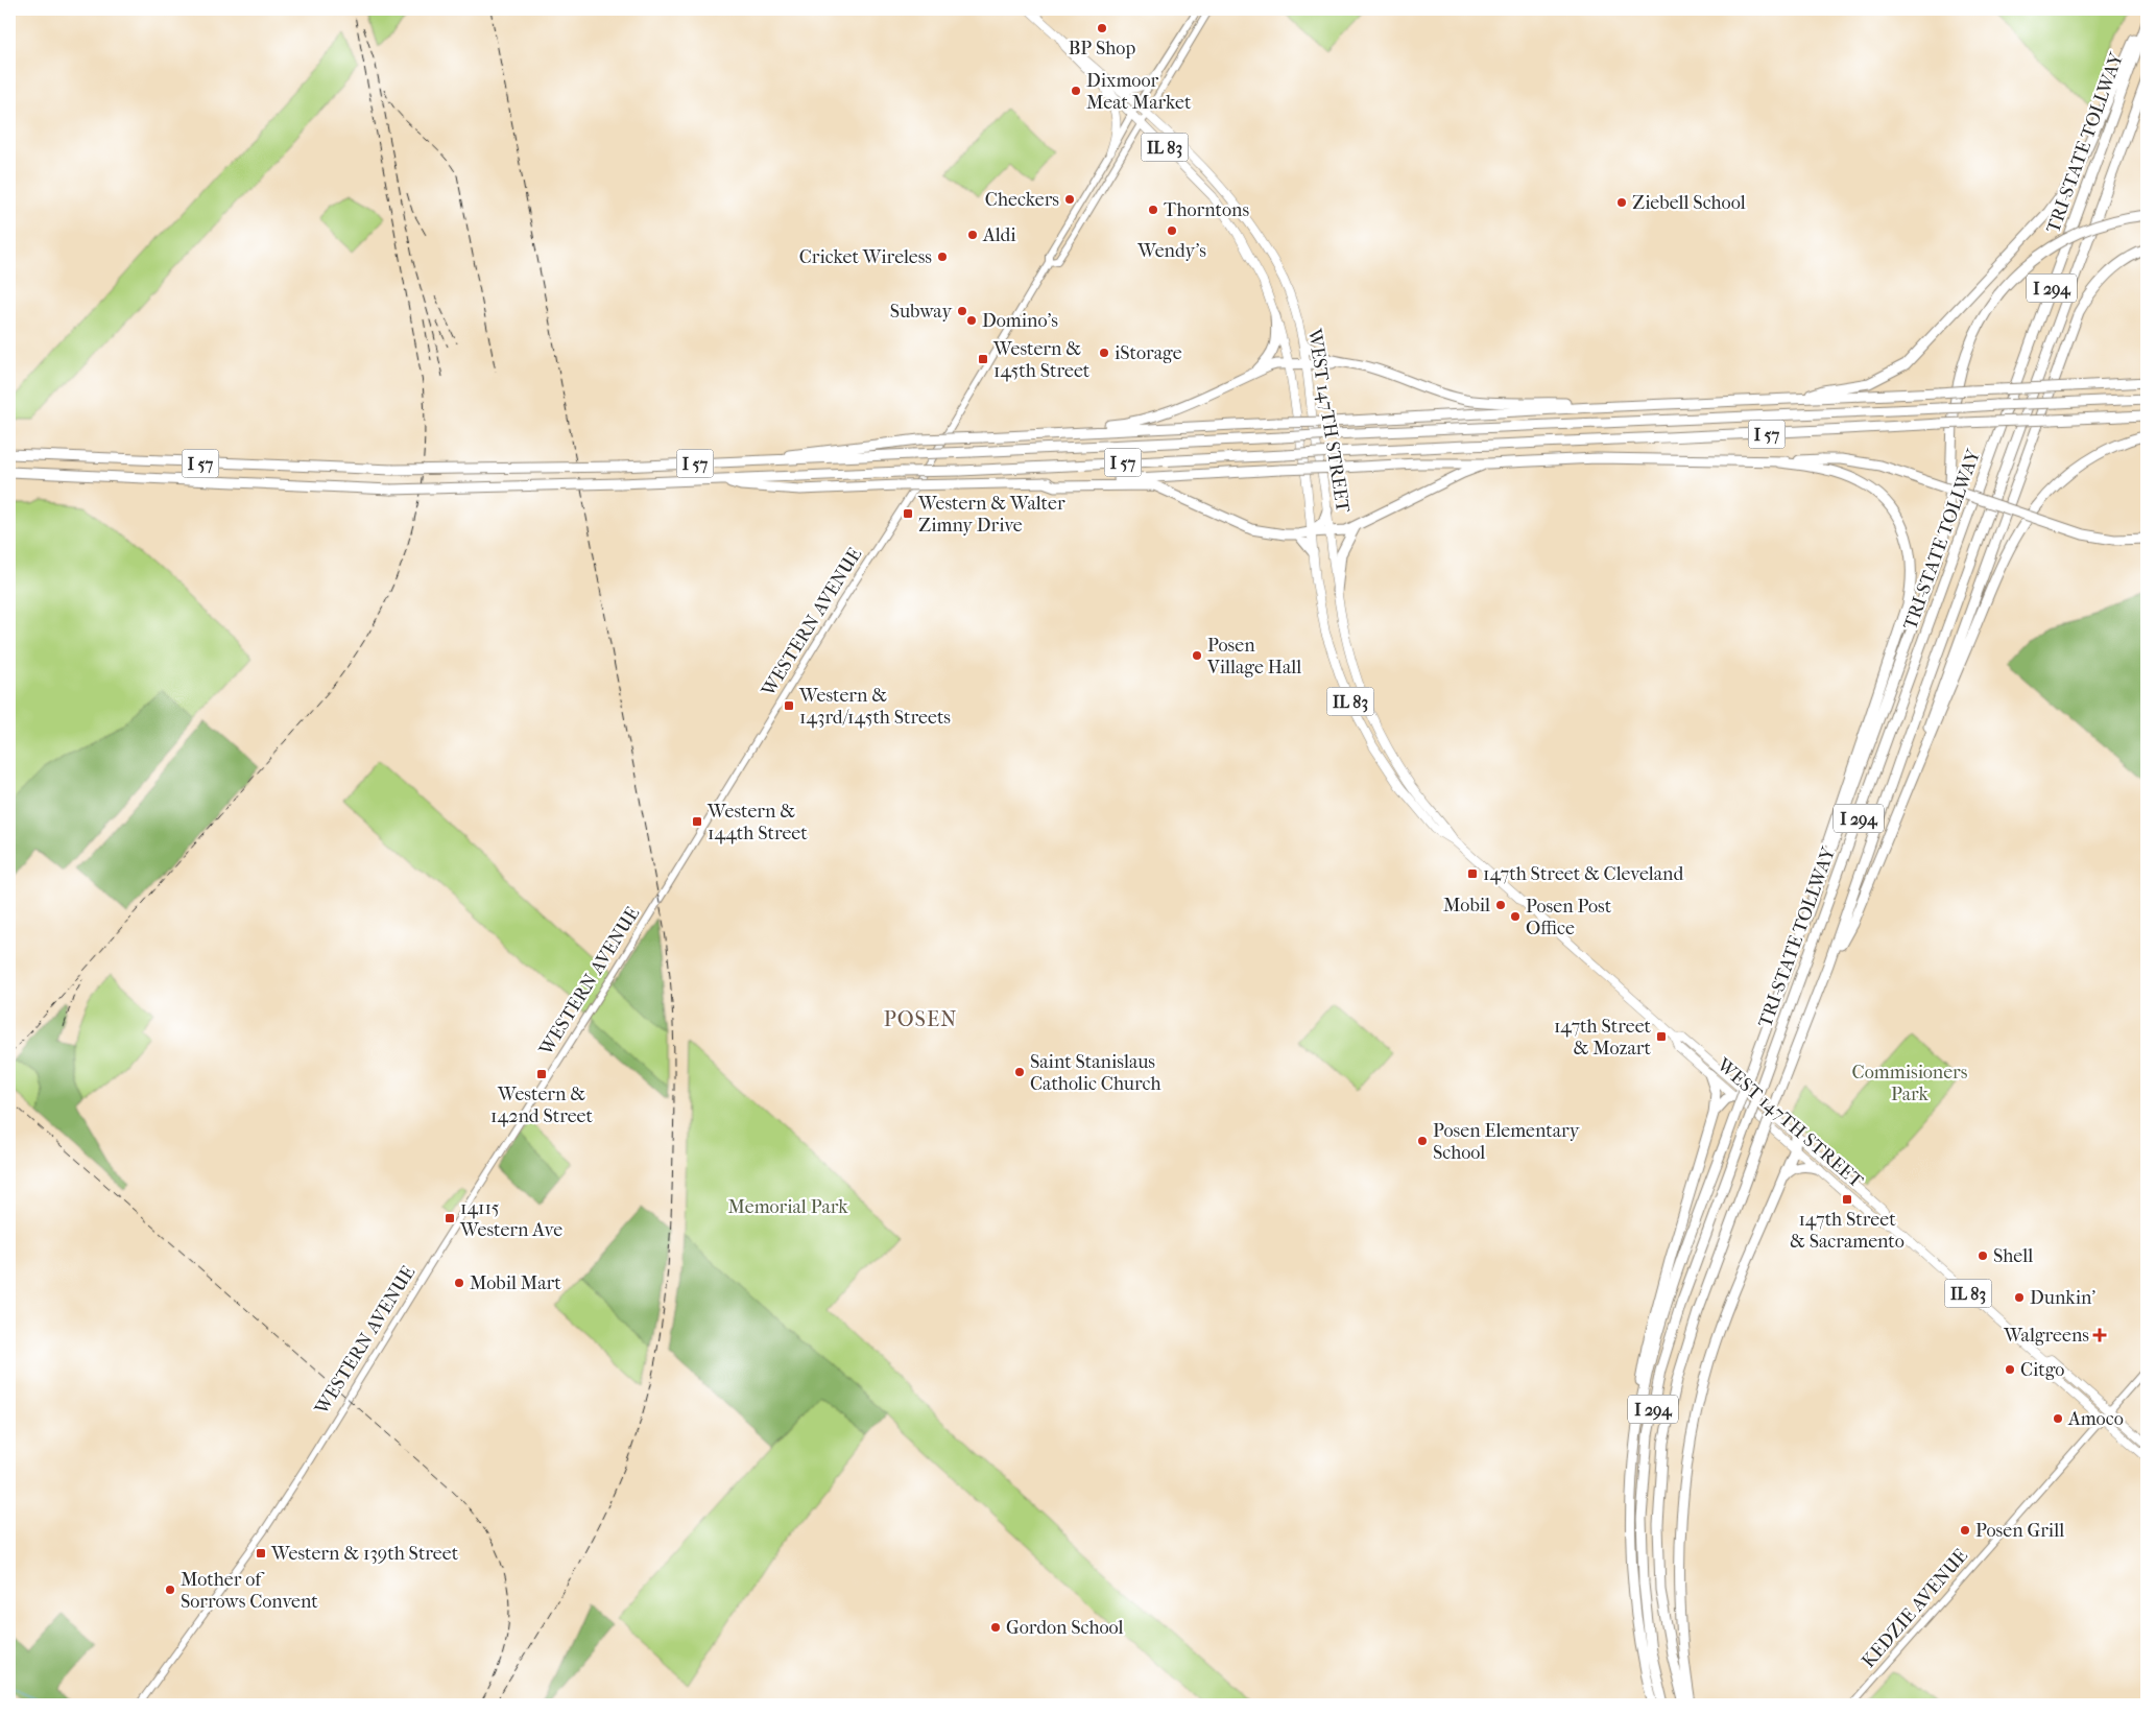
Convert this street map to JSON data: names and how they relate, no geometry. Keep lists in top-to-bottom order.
{
  "streets": {
    "highway": ["TRI-STATE TOLLWAY", "I 294", "I 57"],
    "main road": [
      "IL 83",
      "WEST 147TH STREET",
      "WESTERN AVENUE",
      "KEDZIE AVENUE"
    ]
  },
  "crossings": [
    ["IL 83", "WEST 147TH STREET"],
    ["IL 83", "KEDZIE AVENUE"],
    ["WEST 147TH STREET", "WESTERN AVENUE"],
    ["WEST 147TH STREET", "KEDZIE AVENUE"]
  ],
  "districts": ["POSEN"],
  "parks": ["Commisioners Park", "Memorial Park"],
  "places": {
    "other": [
      "BP Shop",
      "Dixmoor Meat Market",
      "Checkers",
      "Ziebell School",
      "Thorntons",
      "Wendy's",
      "Aldi",
      "Cricket Wireless",
      "Subway",
      "Domino's",
      "iStorage",
      "Posen Village Hall",
      "Mobil",
      "Posen Post Office",
      "Saint Stanislaus Catholic Church",
      "Posen Elementary School",
      "Shell",
      "Mobil Mart",
      "Dunkin'",
      "Citgo",
      "Amoco",
      "Posen Grill",
      "Mother of Sorrows Convent",
      "Gordon School"
    ],
    "transit": [
      "Western & 145th Street",
      "Western & Walter Zimny Drive",
      "Western & 143rd/145th Streets",
      "Western & 144th Street",
      "147th Street & Cleveland",
      "147th Street & Mozart",
      "Western & 142nd Street",
      "147th Street & Sacramento",
      "14115 Western Ave",
      "Western & 139th Street"
    ],
    "health": ["Walgreens"]
  }
}
